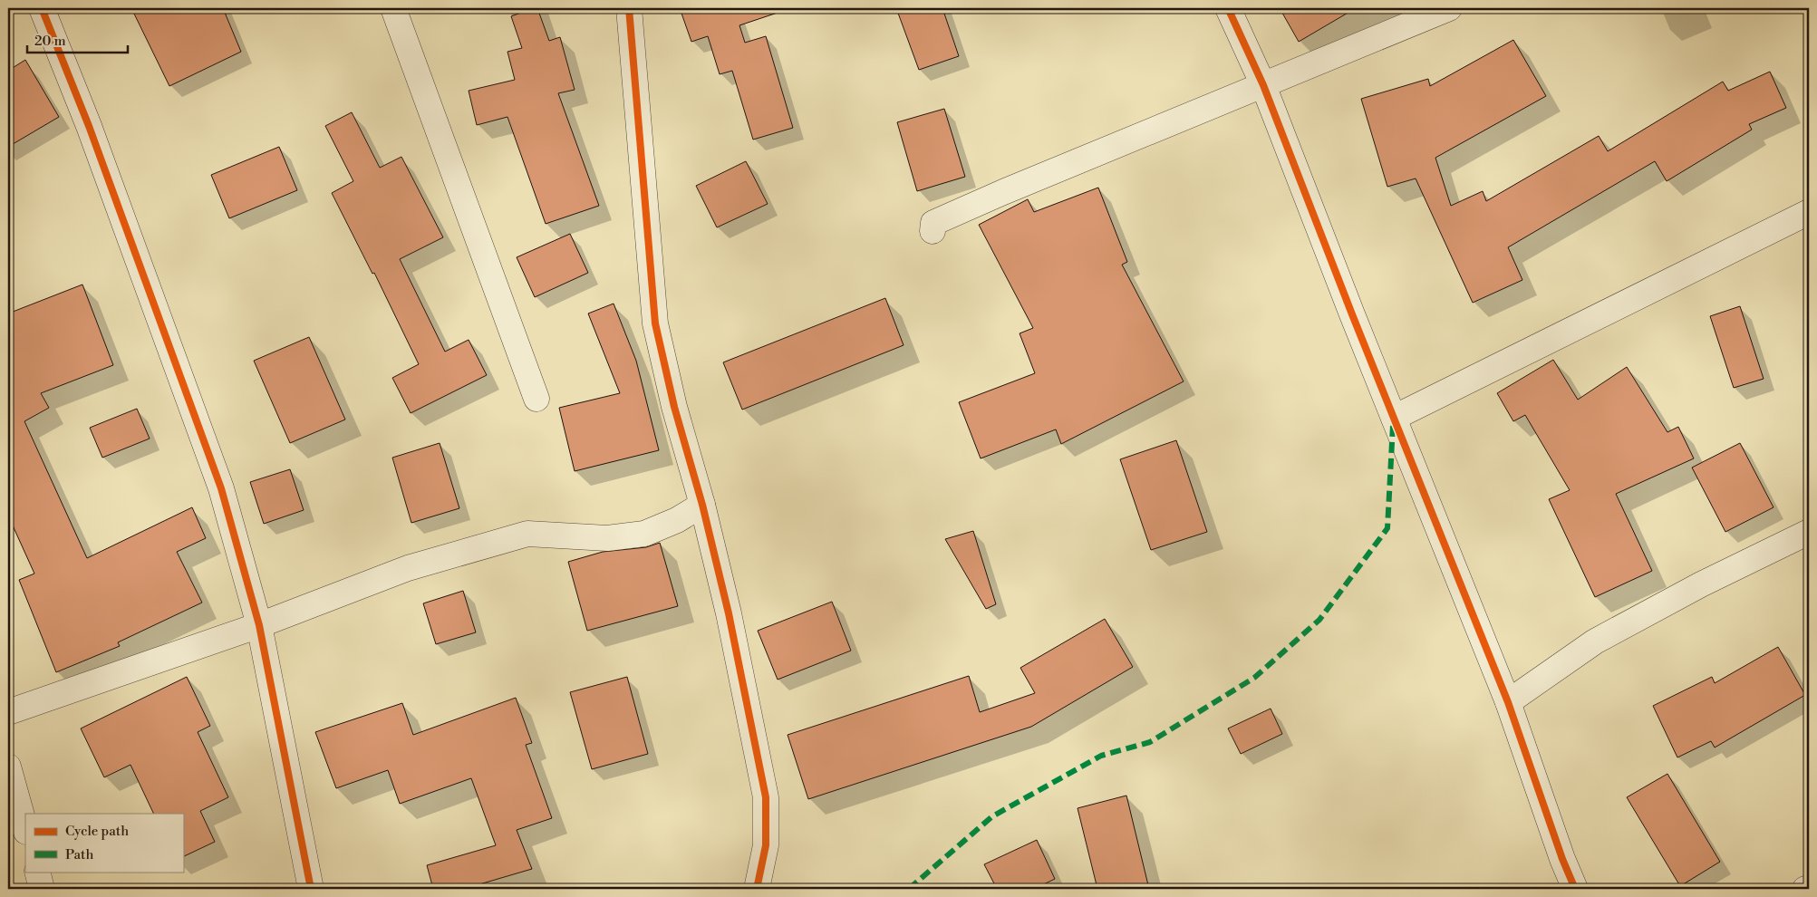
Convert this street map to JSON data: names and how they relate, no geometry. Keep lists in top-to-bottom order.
{
  "legend": ["Cycle path", "Path"],
  "scale_bar": "20 m"
}
